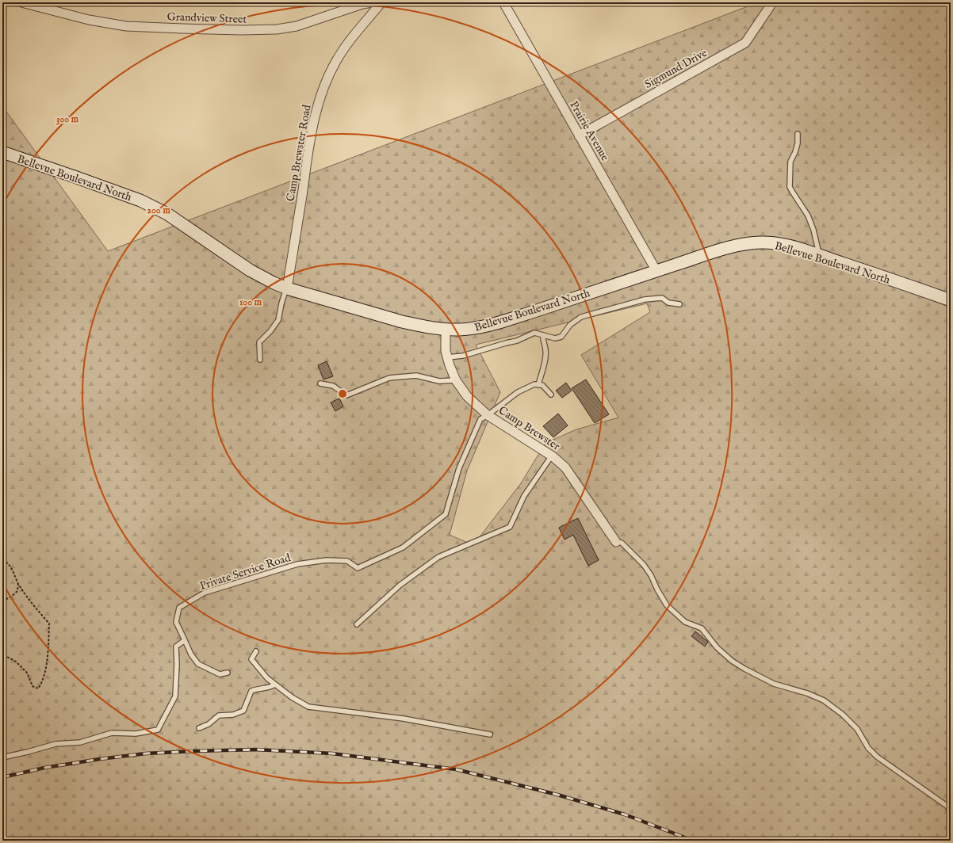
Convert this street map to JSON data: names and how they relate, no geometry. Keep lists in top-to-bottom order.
{
  "streets": {
    "main road": ["Bellevue Boulevard North"],
    "street": [
      "Grandview Street",
      "Sigmund Drive",
      "Prairie Avenue",
      "Camp Brewster Road",
      "Camp Brewster"
    ],
    "lane": ["Private Service Road"]
  },
  "crossings": [
    ["Sigmund Drive", "Prairie Avenue"],
    ["Prairie Avenue", "Bellevue Boulevard North"],
    ["Camp Brewster Road", "Bellevue Boulevard North"],
    ["Bellevue Boulevard North", "Camp Brewster"],
    ["Camp Brewster", "Private Service Road"]
  ],
  "rings": ["300 m", "200 m", "100 m"]
}
